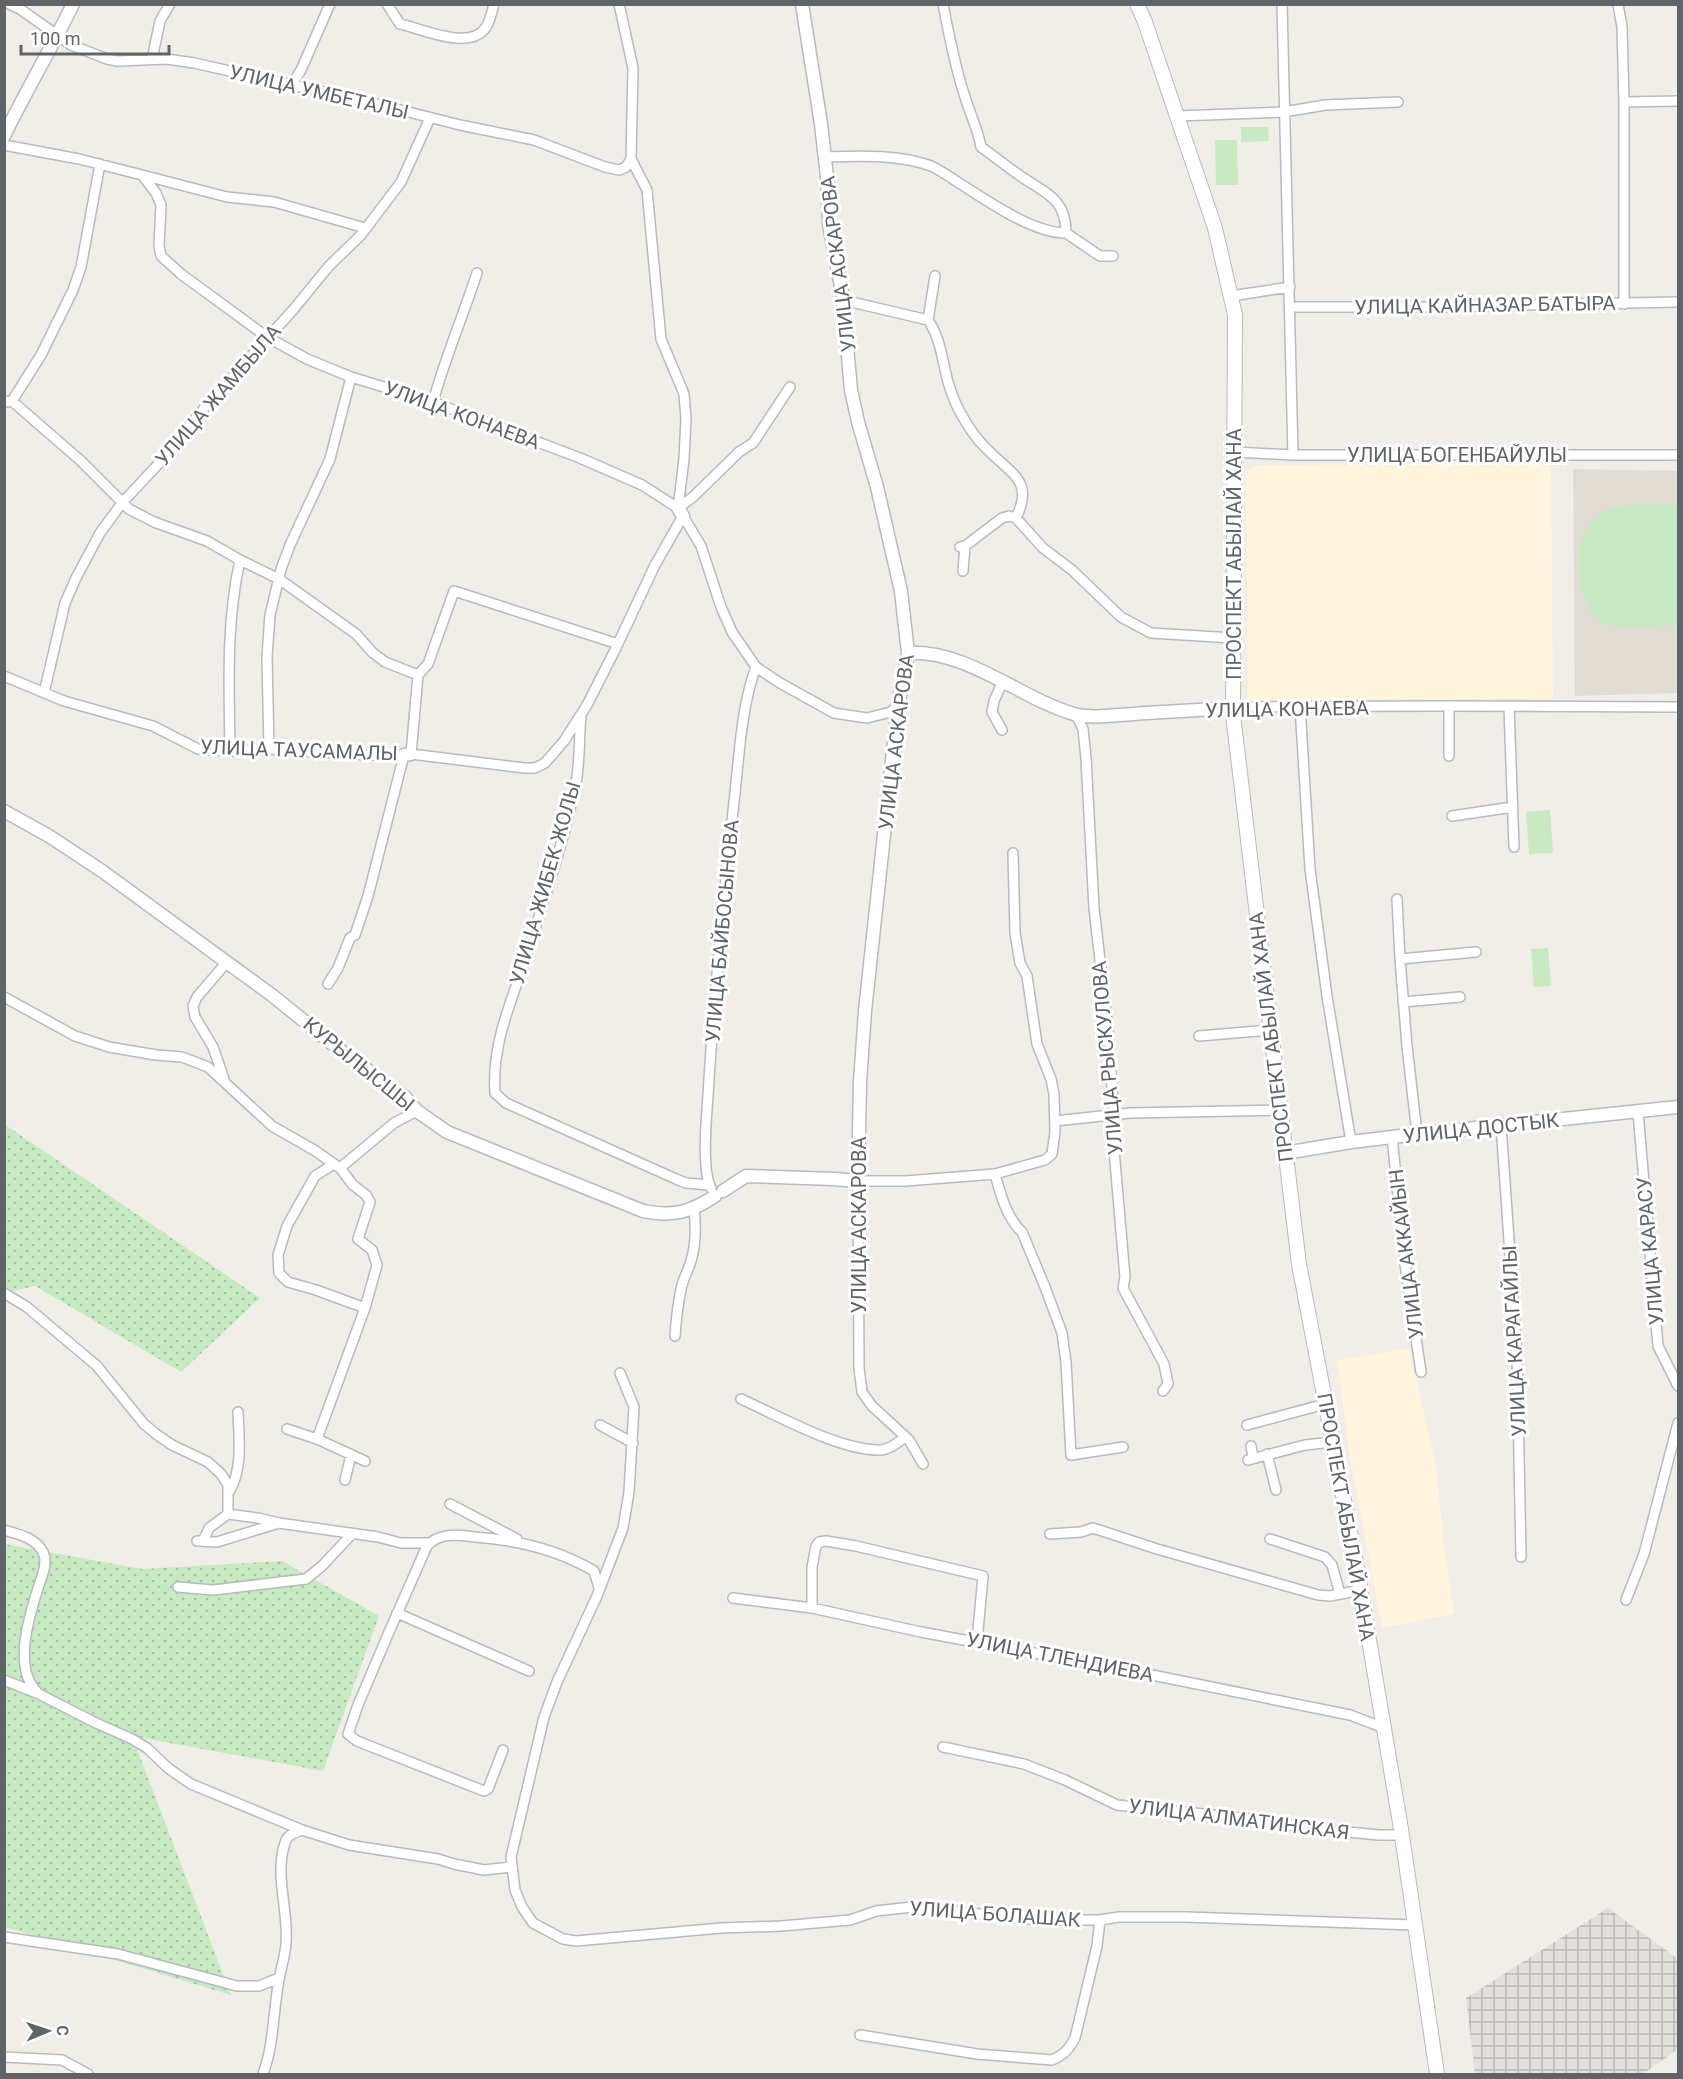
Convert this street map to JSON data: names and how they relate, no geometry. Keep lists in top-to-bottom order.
{
  "streets": {
    "main road": ["ПРОСПЕКТ АБЫЛАЙ ХАНА"],
    "street": [
      "УЛИЦА УМБЕТАЛЫ",
      "УЛИЦА АСКАРОВА",
      "УЛИЦА КАЙНАЗАР БАТЫРА",
      "УЛИЦА ЖАМБЫЛА",
      "УЛИЦА КОНАЕВА",
      "УЛИЦА БОГЕНБАЙУЛЫ",
      "УЛИЦА ТАУСАМАЛЫ",
      "УЛИЦА ЖИБЕК ЖОЛЫ",
      "УЛИЦА БАЙБОСЫНОВА",
      "УЛИЦА РЫСКУЛОВА",
      "КУРЫЛЫСШЫ",
      "УЛИЦА ДОСТЫК",
      "УЛИЦА КАРАСУ",
      "УЛИЦА АККАЙЫН",
      "УЛИЦА КАРАГАЙЛЫ",
      "УЛИЦА ТЛЕНДИЕВА",
      "УЛИЦА АЛМАТИНСКАЯ",
      "УЛИЦА БОЛАШАК"
    ]
  },
  "crossings": [
    ["УЛИЦА УМБЕТАЛЫ", "УЛИЦА ЖАМБЫЛА"],
    ["УЛИЦА УМБЕТАЛЫ", "УЛИЦА ЖИБЕК ЖОЛЫ"],
    ["УЛИЦА АСКАРОВА", "УЛИЦА КОНАЕВА"],
    ["УЛИЦА ЖАМБЫЛА", "УЛИЦА КОНАЕВА"],
    ["УЛИЦА ЖАМБЫЛА", "УЛИЦА ТАУСАМАЛЫ"],
    ["УЛИЦА КОНАЕВА", "ПРОСПЕКТ АБЫЛАЙ ХАНА"],
    ["УЛИЦА КОНАЕВА", "УЛИЦА ЖИБЕК ЖОЛЫ"],
    ["УЛИЦА КОНАЕВА", "УЛИЦА БАЙБОСЫНОВА"],
    ["УЛИЦА КОНАЕВА", "УЛИЦА РЫСКУЛОВА"],
    ["УЛИЦА БОГЕНБАЙУЛЫ", "ПРОСПЕКТ АБЫЛАЙ ХАНА"],
    ["ПРОСПЕКТ АБЫЛАЙ ХАНА", "УЛИЦА ДОСТЫК"],
    ["ПРОСПЕКТ АБЫЛАЙ ХАНА", "УЛИЦА ТЛЕНДИЕВА"],
    ["ПРОСПЕКТ АБЫЛАЙ ХАНА", "УЛИЦА АЛМАТИНСКАЯ"],
    ["ПРОСПЕКТ АБЫЛАЙ ХАНА", "УЛИЦА БОЛАШАК"],
    ["УЛИЦА ТАУСАМАЛЫ", "УЛИЦА ЖИБЕК ЖОЛЫ"],
    ["УЛИЦА ЖИБЕК ЖОЛЫ", "УЛИЦА БАЙБОСЫНОВА"],
    ["УЛИЦА ДОСТЫК", "УЛИЦА КАРАСУ"],
    ["УЛИЦА ДОСТЫК", "УЛИЦА АККАЙЫН"],
    ["УЛИЦА ДОСТЫК", "УЛИЦА КАРАГАЙЛЫ"]
  ],
  "scale_bar": "100 m",
  "north": "right"
}
